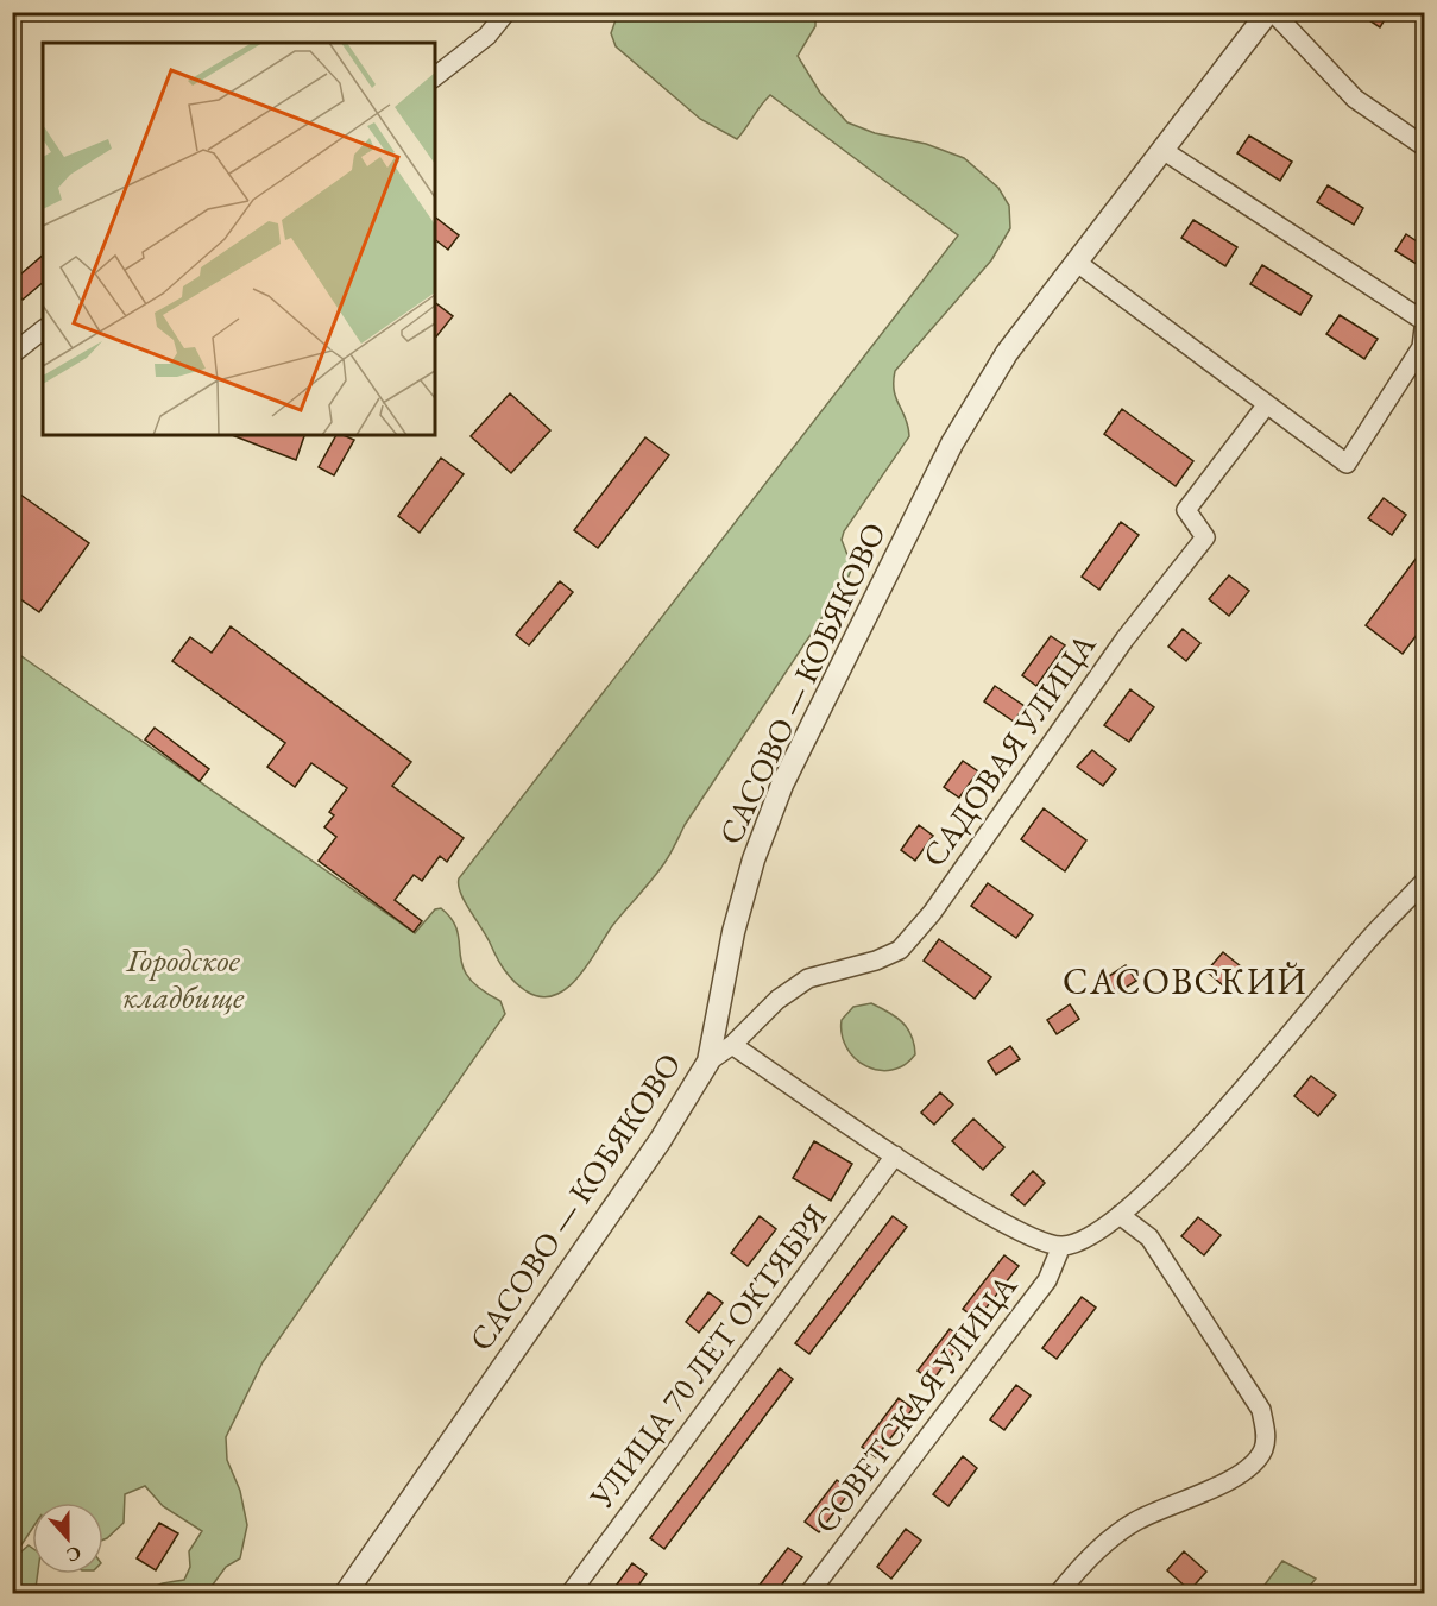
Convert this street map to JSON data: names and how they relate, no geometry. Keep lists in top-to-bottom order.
{
  "streets": {
    "street": [
      "САСОВО — КОБЯКОВО",
      "САДОВАЯ УЛИЦА",
      "УЛИЦА 70 ЛЕТ ОКТЯБРЯ",
      "СОВЕТСКАЯ УЛИЦА"
    ]
  },
  "crossings": [
    ["САСОВО — КОБЯКОВО", "САДОВАЯ УЛИЦА"]
  ],
  "districts": ["САСОВСКИЙ"],
  "parks": ["Городское кладбище"],
  "north": "bottom"
}
